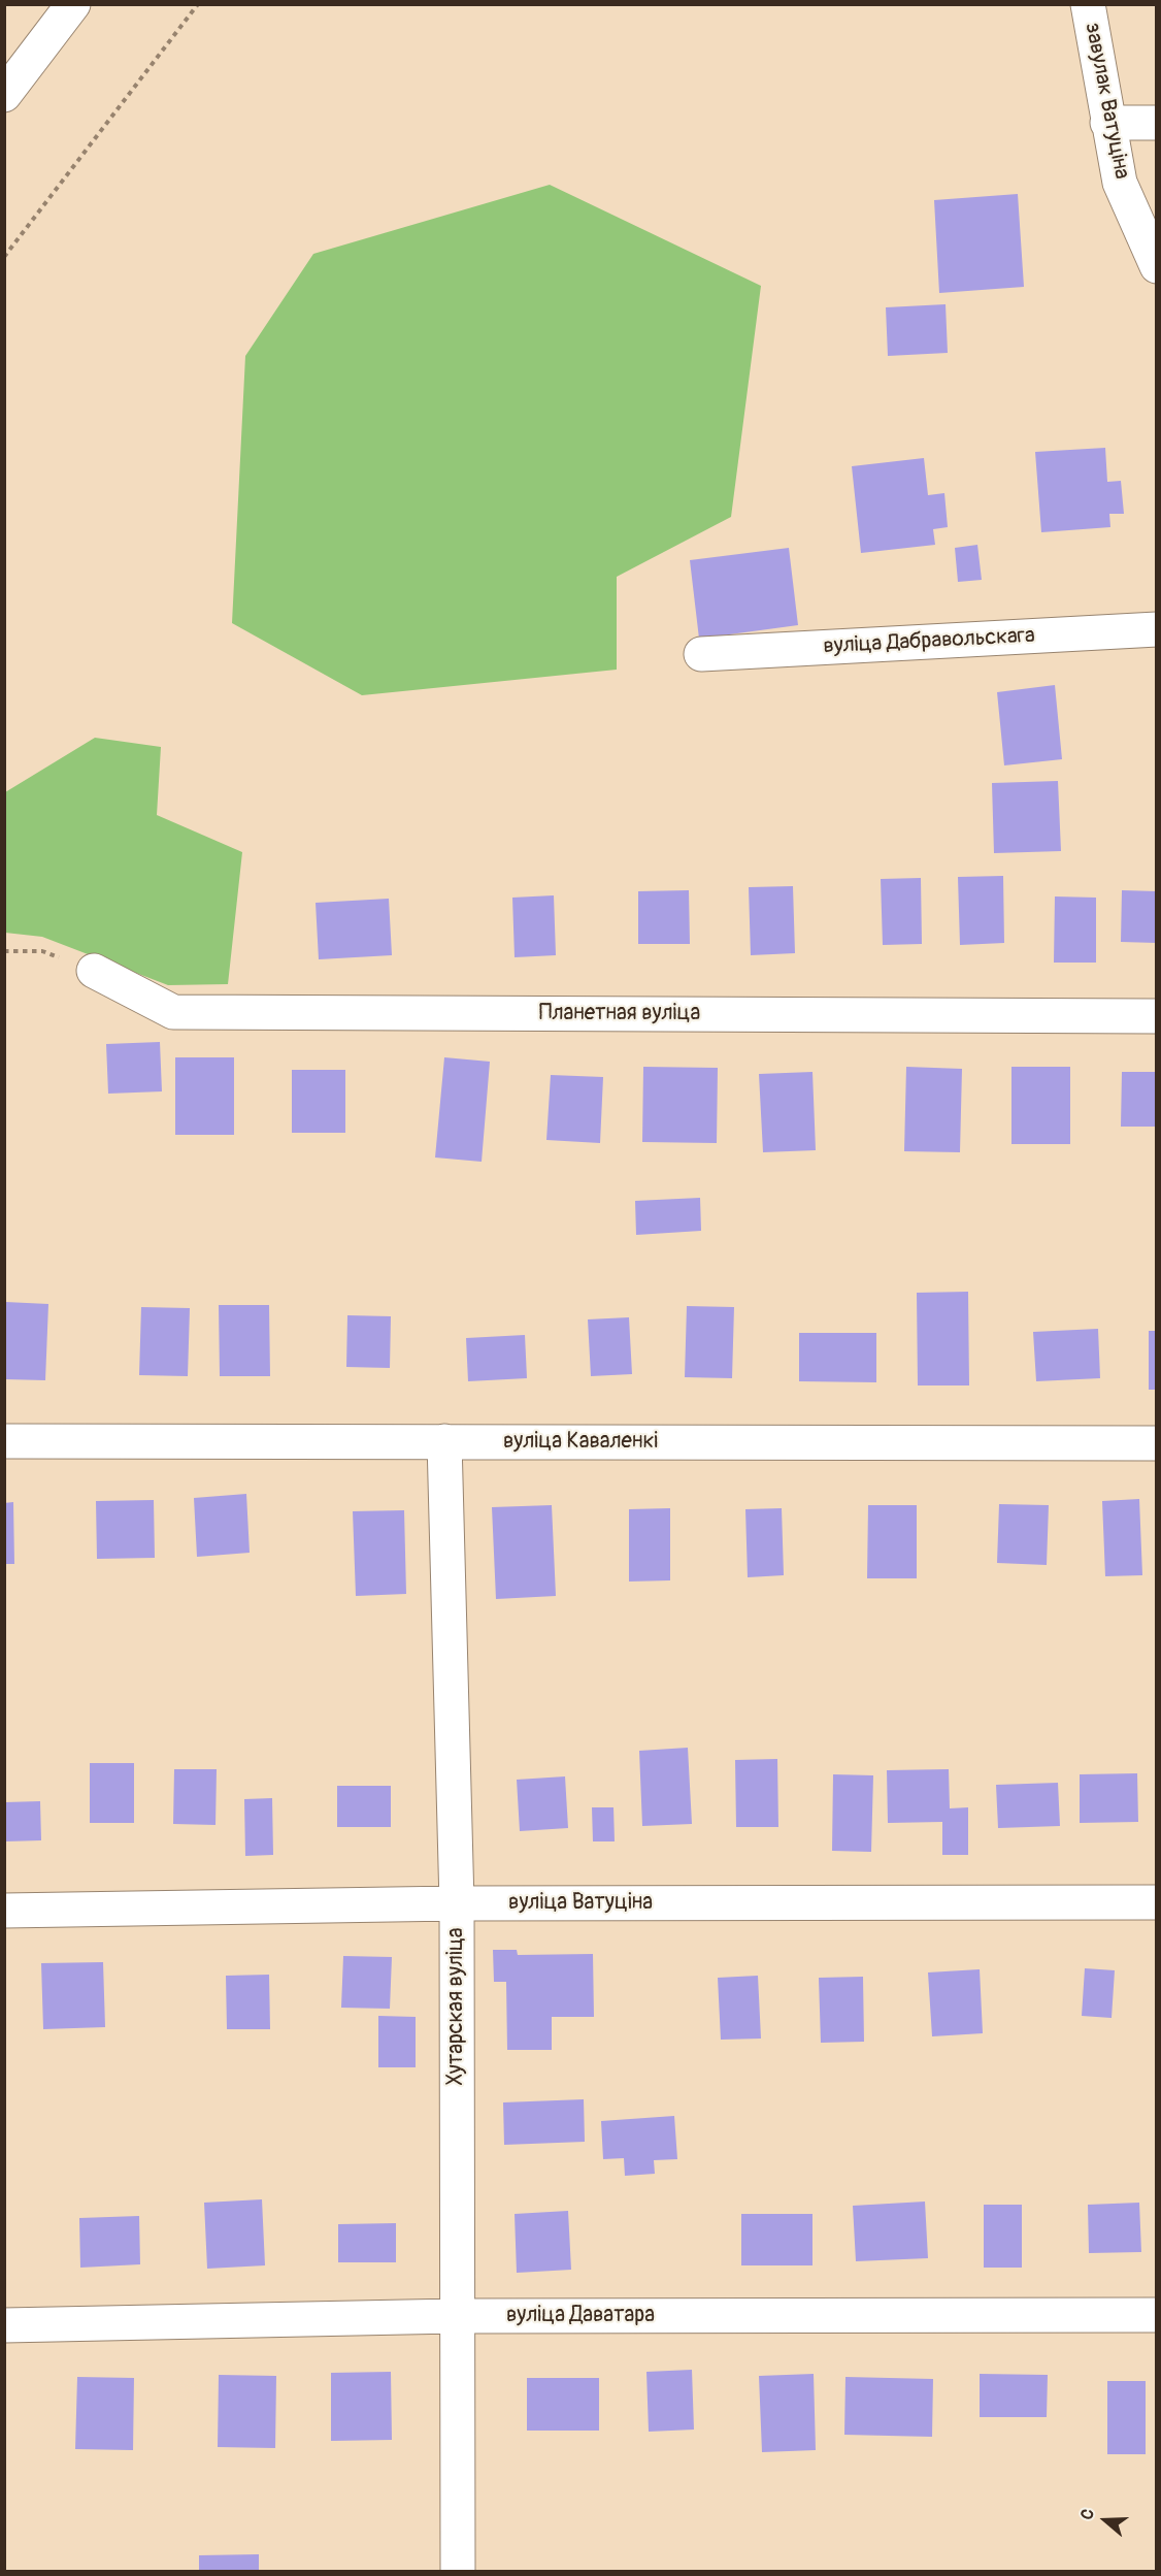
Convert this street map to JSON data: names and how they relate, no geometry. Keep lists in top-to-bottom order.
{
  "streets": {
    "street": [
      "завулак Ватуціна",
      "вуліца Дабравольскага",
      "Планетная вуліца",
      "вуліца Каваленкі",
      "вуліца Ватуціна",
      "Хутарская вуліца",
      "вуліца Даватара"
    ]
  },
  "crossings": [
    ["вуліца Каваленкі", "Хутарская вуліца"],
    ["вуліца Ватуціна", "Хутарская вуліца"],
    ["Хутарская вуліца", "вуліца Даватара"]
  ],
  "north": "left"
}
